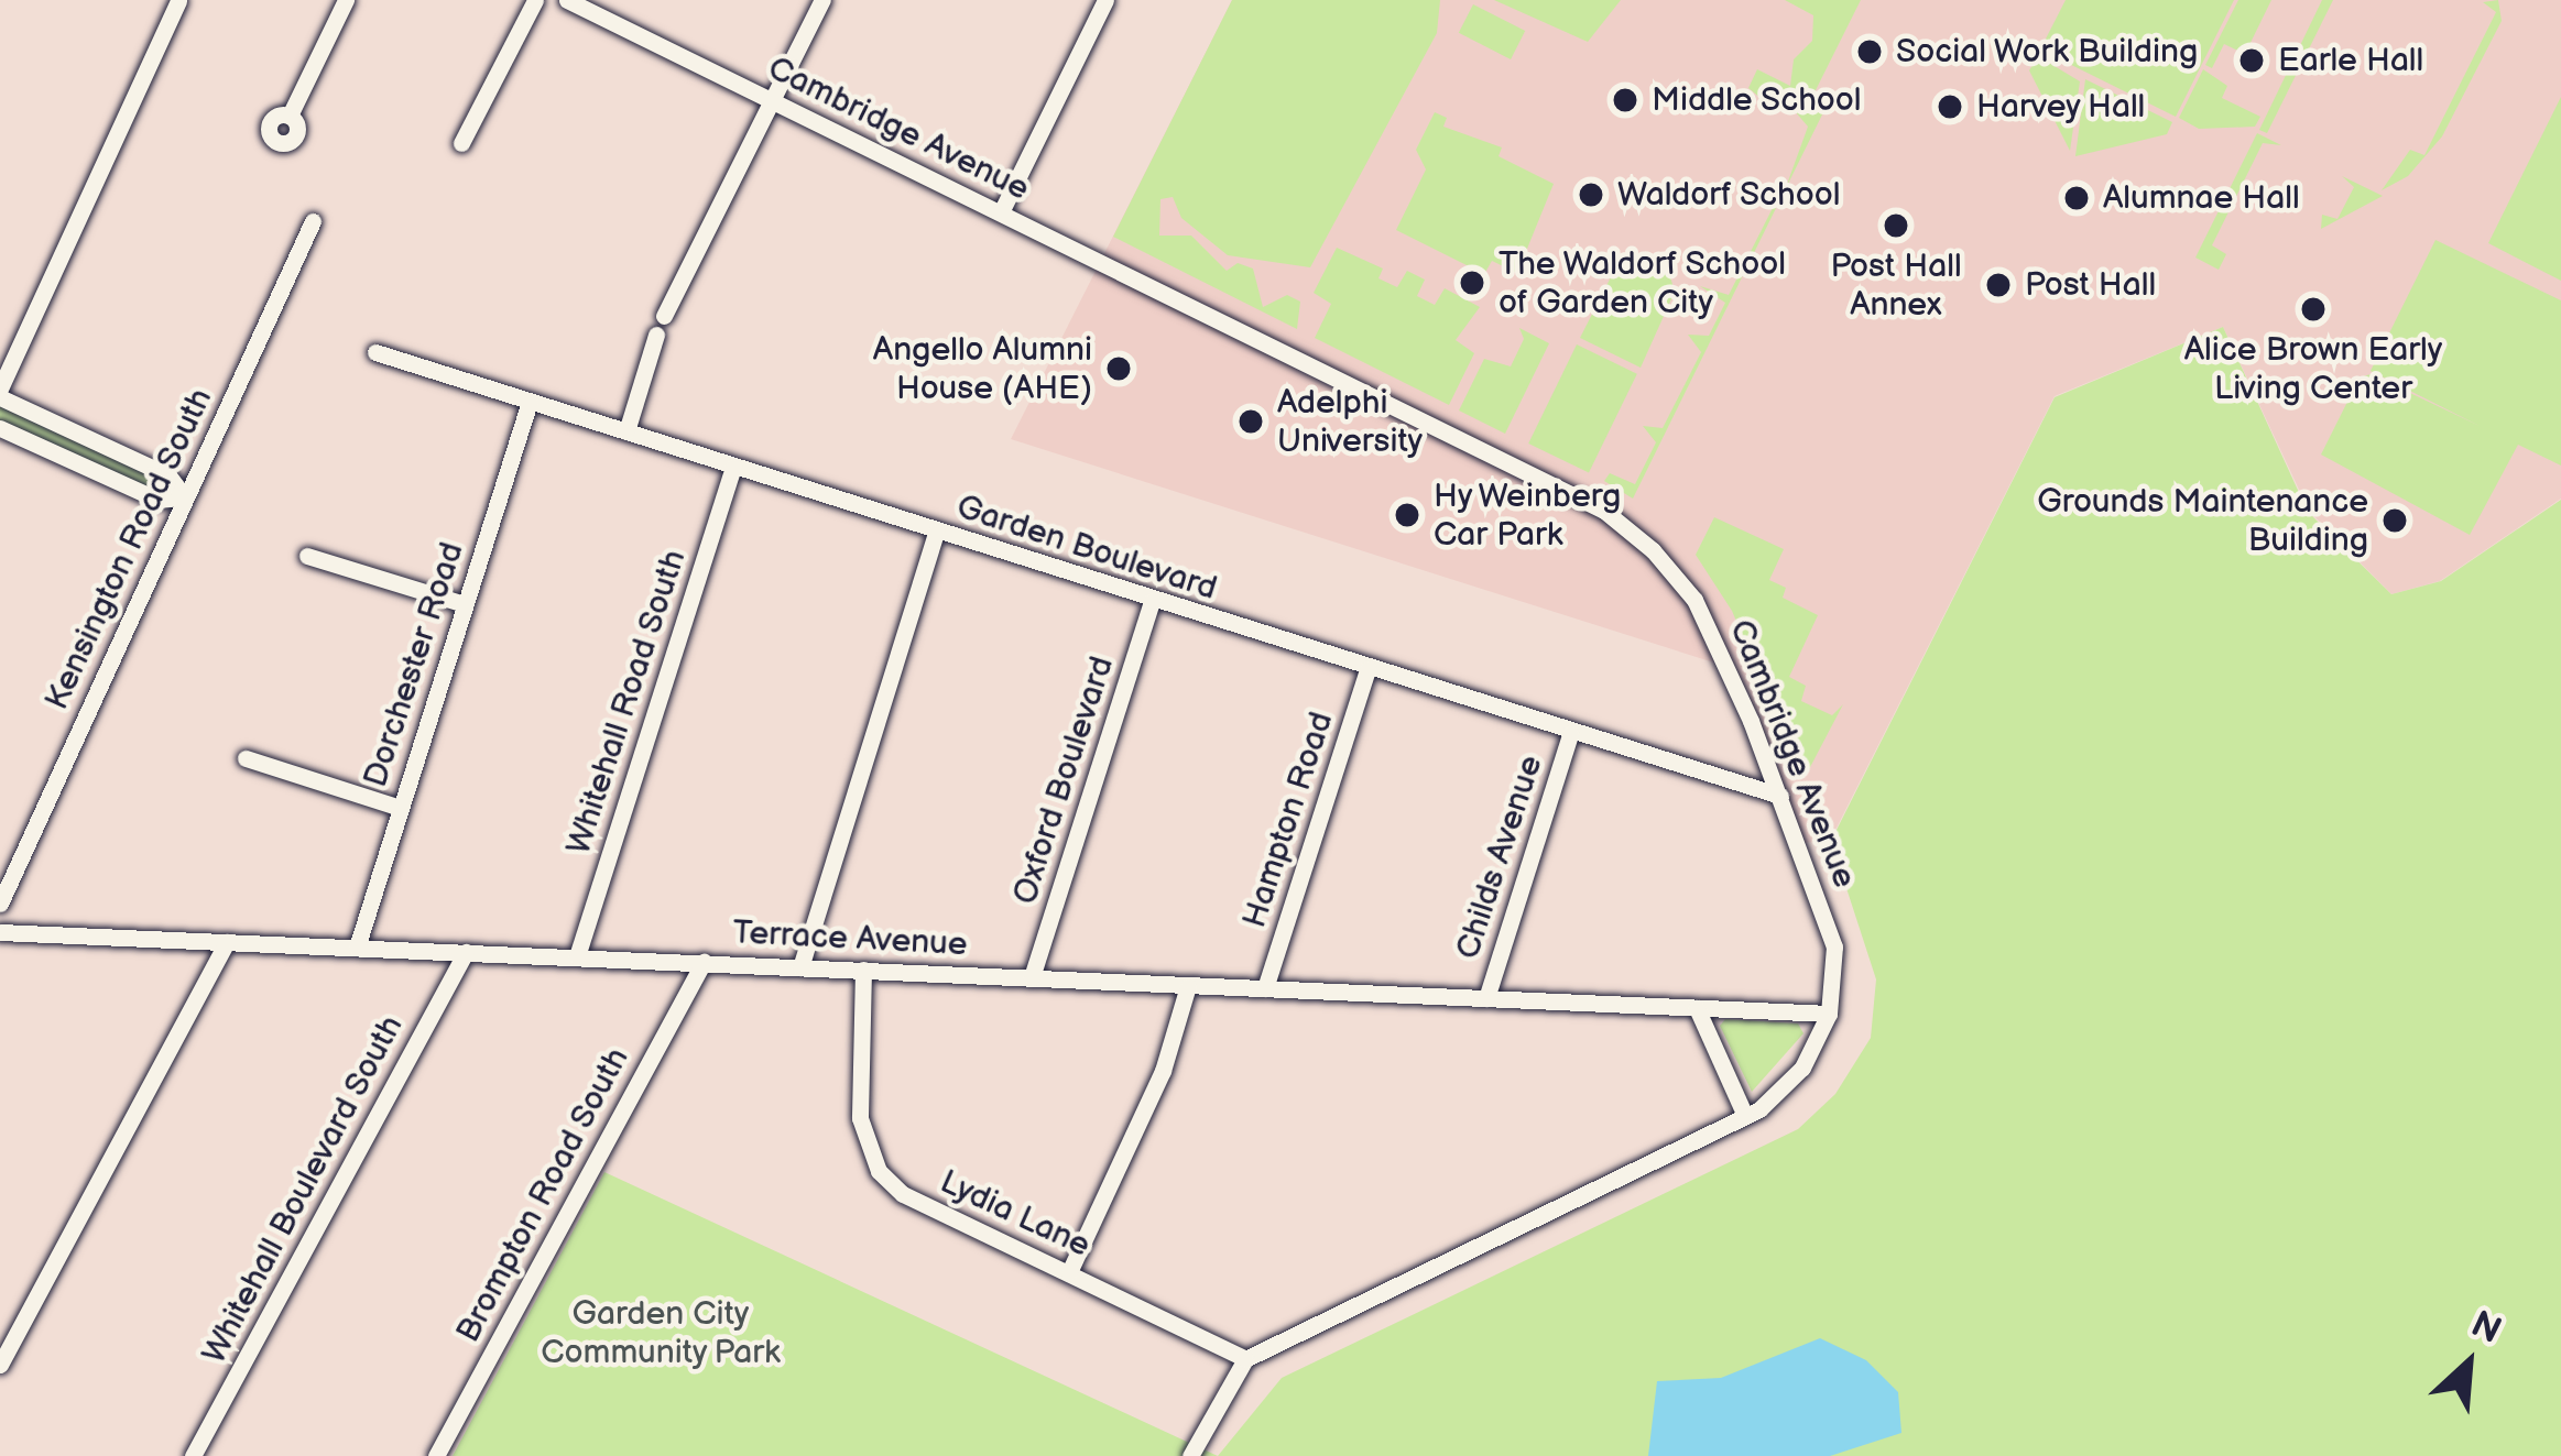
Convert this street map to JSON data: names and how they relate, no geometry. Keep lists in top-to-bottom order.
{
  "streets": {
    "street": [
      "Cambridge Avenue",
      "Garden Boulevard",
      "Kensington Road South",
      "Dorchester Road",
      "Whitehall Road South",
      "Oxford Boulevard",
      "Hampton Road",
      "Childs Avenue",
      "Terrace Avenue",
      "Whitehall Boulevard South",
      "Brompton Road South",
      "Lydia Lane"
    ]
  },
  "crossings": [
    ["Cambridge Avenue", "Garden Boulevard"],
    ["Cambridge Avenue", "Terrace Avenue"],
    ["Cambridge Avenue", "Lydia Lane"],
    ["Garden Boulevard", "Dorchester Road"],
    ["Garden Boulevard", "Whitehall Road South"],
    ["Garden Boulevard", "Oxford Boulevard"],
    ["Garden Boulevard", "Hampton Road"],
    ["Garden Boulevard", "Childs Avenue"],
    ["Dorchester Road", "Terrace Avenue"],
    ["Whitehall Road South", "Terrace Avenue"],
    ["Oxford Boulevard", "Terrace Avenue"],
    ["Hampton Road", "Terrace Avenue"],
    ["Childs Avenue", "Terrace Avenue"],
    ["Terrace Avenue", "Whitehall Boulevard South"],
    ["Terrace Avenue", "Brompton Road South"],
    ["Terrace Avenue", "Lydia Lane"]
  ],
  "parks": ["Garden City Community Park"],
  "places": [
    "Social Work Building",
    "Earle Hall",
    "Middle School",
    "Harvey Hall",
    "Waldorf School",
    "Alumnae Hall",
    "Post Hall Annex",
    "The Waldorf School of Garden City",
    "Post Hall",
    "Alice Brown Early Living Center",
    "Angello Alumni House (AHE)",
    "Adelphi University",
    "Hy Weinberg Car Park",
    "Grounds Maintenance Building"
  ],
  "north": "top right"
}
